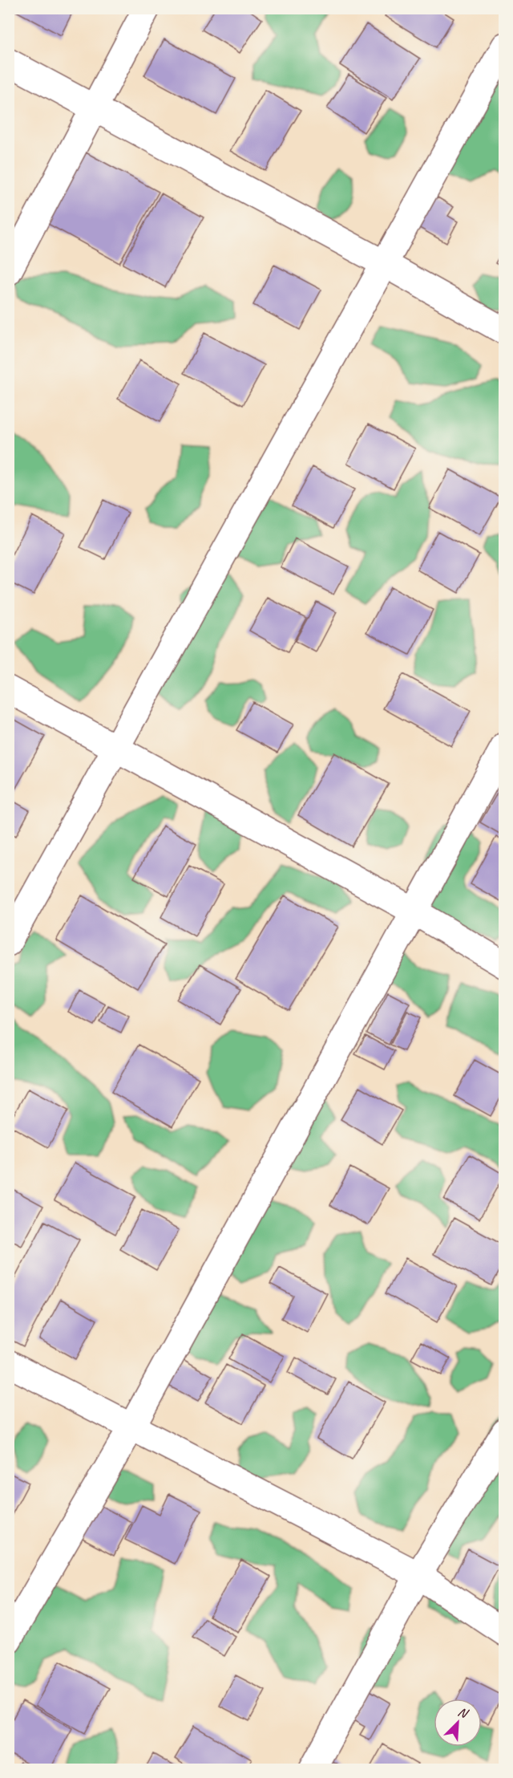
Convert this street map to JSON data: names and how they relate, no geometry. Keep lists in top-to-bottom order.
{
  "north": "top right"
}
